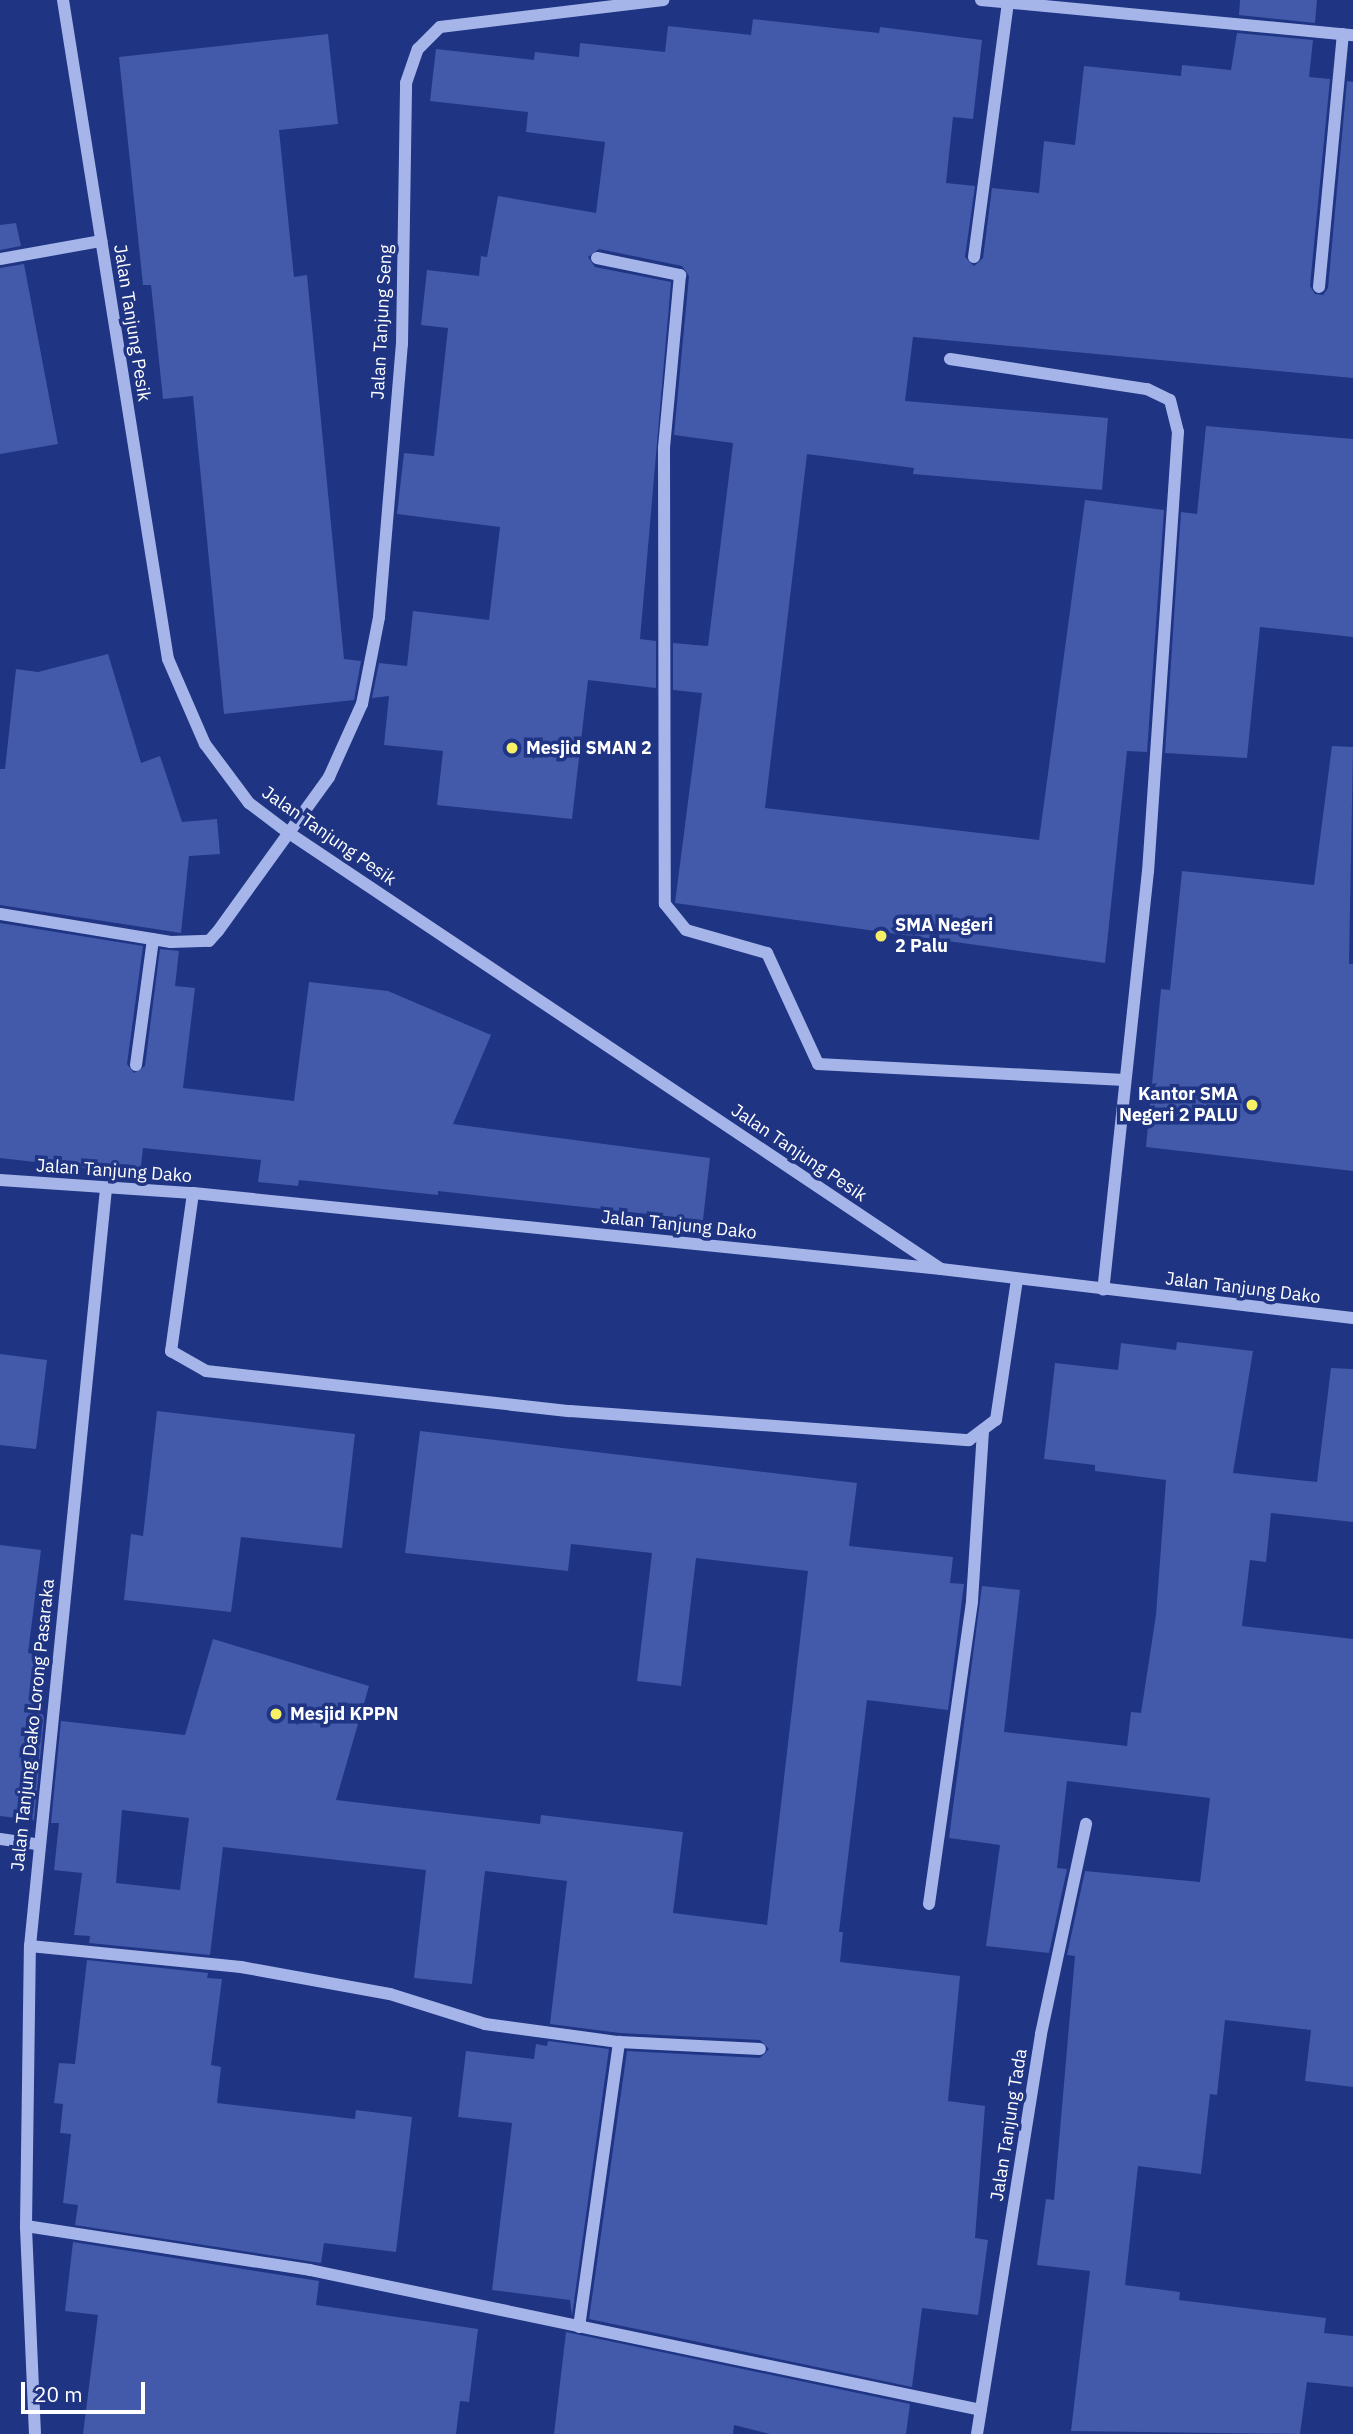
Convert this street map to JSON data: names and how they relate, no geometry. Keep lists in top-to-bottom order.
{
  "streets": {
    "street": [
      "Jalan Tanjung Seng",
      "Jalan Tanjung Pesik",
      "Jalan Tanjung Dako",
      "Jalan Tanjung Dako Lorong Pasaraka",
      "Jalan Tanjung Tada"
    ]
  },
  "crossings": [
    ["Jalan Tanjung Seng", "Jalan Tanjung Pesik"],
    ["Jalan Tanjung Pesik", "Jalan Tanjung Dako"],
    ["Jalan Tanjung Dako", "Jalan Tanjung Dako Lorong Pasaraka"]
  ],
  "places": [
    "Mesjid SMAN 2",
    "SMA Negeri 2 Palu",
    "Kantor SMA Negeri 2 PALU",
    "Mesjid KPPN"
  ],
  "scale_bar": "20 m"
}
